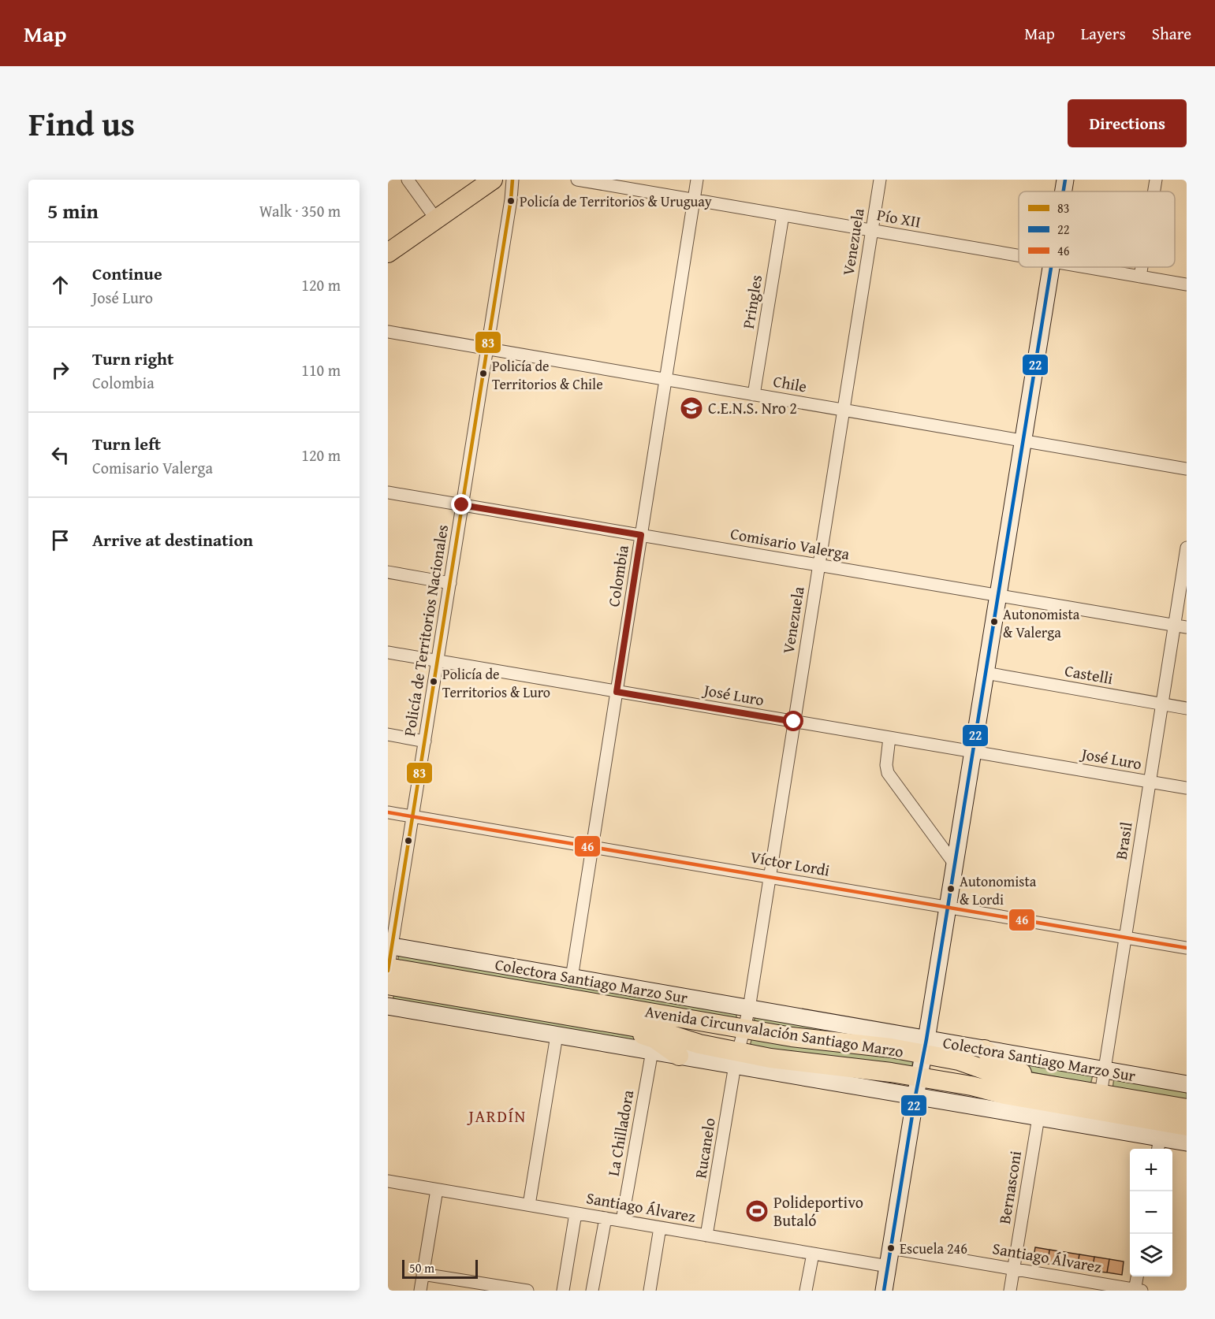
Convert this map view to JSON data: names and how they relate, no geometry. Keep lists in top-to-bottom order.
{
  "streets": {
    "main road": ["Avenida Circunvalación Santiago Marzo"],
    "street": [
      "Pío XII",
      "Venezuela",
      "Pringles",
      "Chile",
      "Comisario Valerga",
      "Colombia",
      "Policía de Territorios Nacionales",
      "Castelli",
      "José Luro",
      "Brasil",
      "Víctor Lordi",
      "Colectora Santiago Marzo Sur",
      "La Chilladora",
      "Rucanelo",
      "Bernasconi",
      "Santiago Álvarez"
    ]
  },
  "crossings": [
    ["Pío XII", "Venezuela"],
    ["Pío XII", "Pringles"],
    ["Pío XII", "Colombia"],
    ["Venezuela", "Chile"],
    ["Venezuela", "Comisario Valerga"],
    ["Venezuela", "José Luro"],
    ["Venezuela", "Víctor Lordi"],
    ["Venezuela", "Colectora Santiago Marzo Sur"],
    ["Venezuela", "Avenida Circunvalación Santiago Marzo"],
    ["Venezuela", "Rucanelo"],
    ["Pringles", "Chile"],
    ["Chile", "Colombia"],
    ["Chile", "Policía de Territorios Nacionales"],
    ["Comisario Valerga", "Colombia"],
    ["Comisario Valerga", "Policía de Territorios Nacionales"],
    ["Comisario Valerga", "Brasil"],
    ["Colombia", "José Luro"],
    ["Colombia", "Víctor Lordi"],
    ["Colombia", "Colectora Santiago Marzo Sur"],
    ["Policía de Territorios Nacionales", "José Luro"],
    ["Policía de Territorios Nacionales", "Víctor Lordi"],
    ["Policía de Territorios Nacionales", "Colectora Santiago Marzo Sur"],
    ["Policía de Territorios Nacionales", "Avenida Circunvalación Santiago Marzo"],
    ["Castelli", "Brasil"],
    ["José Luro", "Brasil"],
    ["Brasil", "Víctor Lordi"],
    ["Brasil", "Colectora Santiago Marzo Sur"],
    ["Brasil", "Avenida Circunvalación Santiago Marzo"],
    ["Colectora Santiago Marzo Sur", "Avenida Circunvalación Santiago Marzo"],
    ["Avenida Circunvalación Santiago Marzo", "Rucanelo"],
    ["La Chilladora", "Santiago Álvarez"],
    ["Rucanelo", "Santiago Álvarez"],
    ["Bernasconi", "Santiago Álvarez"]
  ],
  "districts": ["JARDÍN"],
  "places": {
    "other": [
      "Policía de Territorios & Uruguay",
      "Policía de Territorios & Chile",
      "Autonomista & Valerga",
      "Policía de Territorios & Luro",
      "Autonomista & Lordi",
      "Escuela 246"
    ],
    "school or university": ["C.E.N.S. Nro 2"],
    "sports": ["Polideportivo Butaló"]
  },
  "lines": ["transit line 83", "transit line 22", "transit line 46"],
  "legend": ["83", "22", "46"],
  "scale_bar": "50 m",
  "page": {
    "header": "Map",
    "nav": ["Map", "Layers", "Share"],
    "title": "Find us",
    "buttons": "Directions",
    "heading": ["5 min", "Walk · 350 m"],
    "list": [
      ["Continue", "José Luro", "120 m"],
      ["Turn right", "Colombia", "110 m"],
      ["Turn left", "Comisario Valerga", "120 m"],
      "Arrive at destination"
    ],
    "map_buttons": ["+", "−"],
    "scale": "50 m"
  }
}
